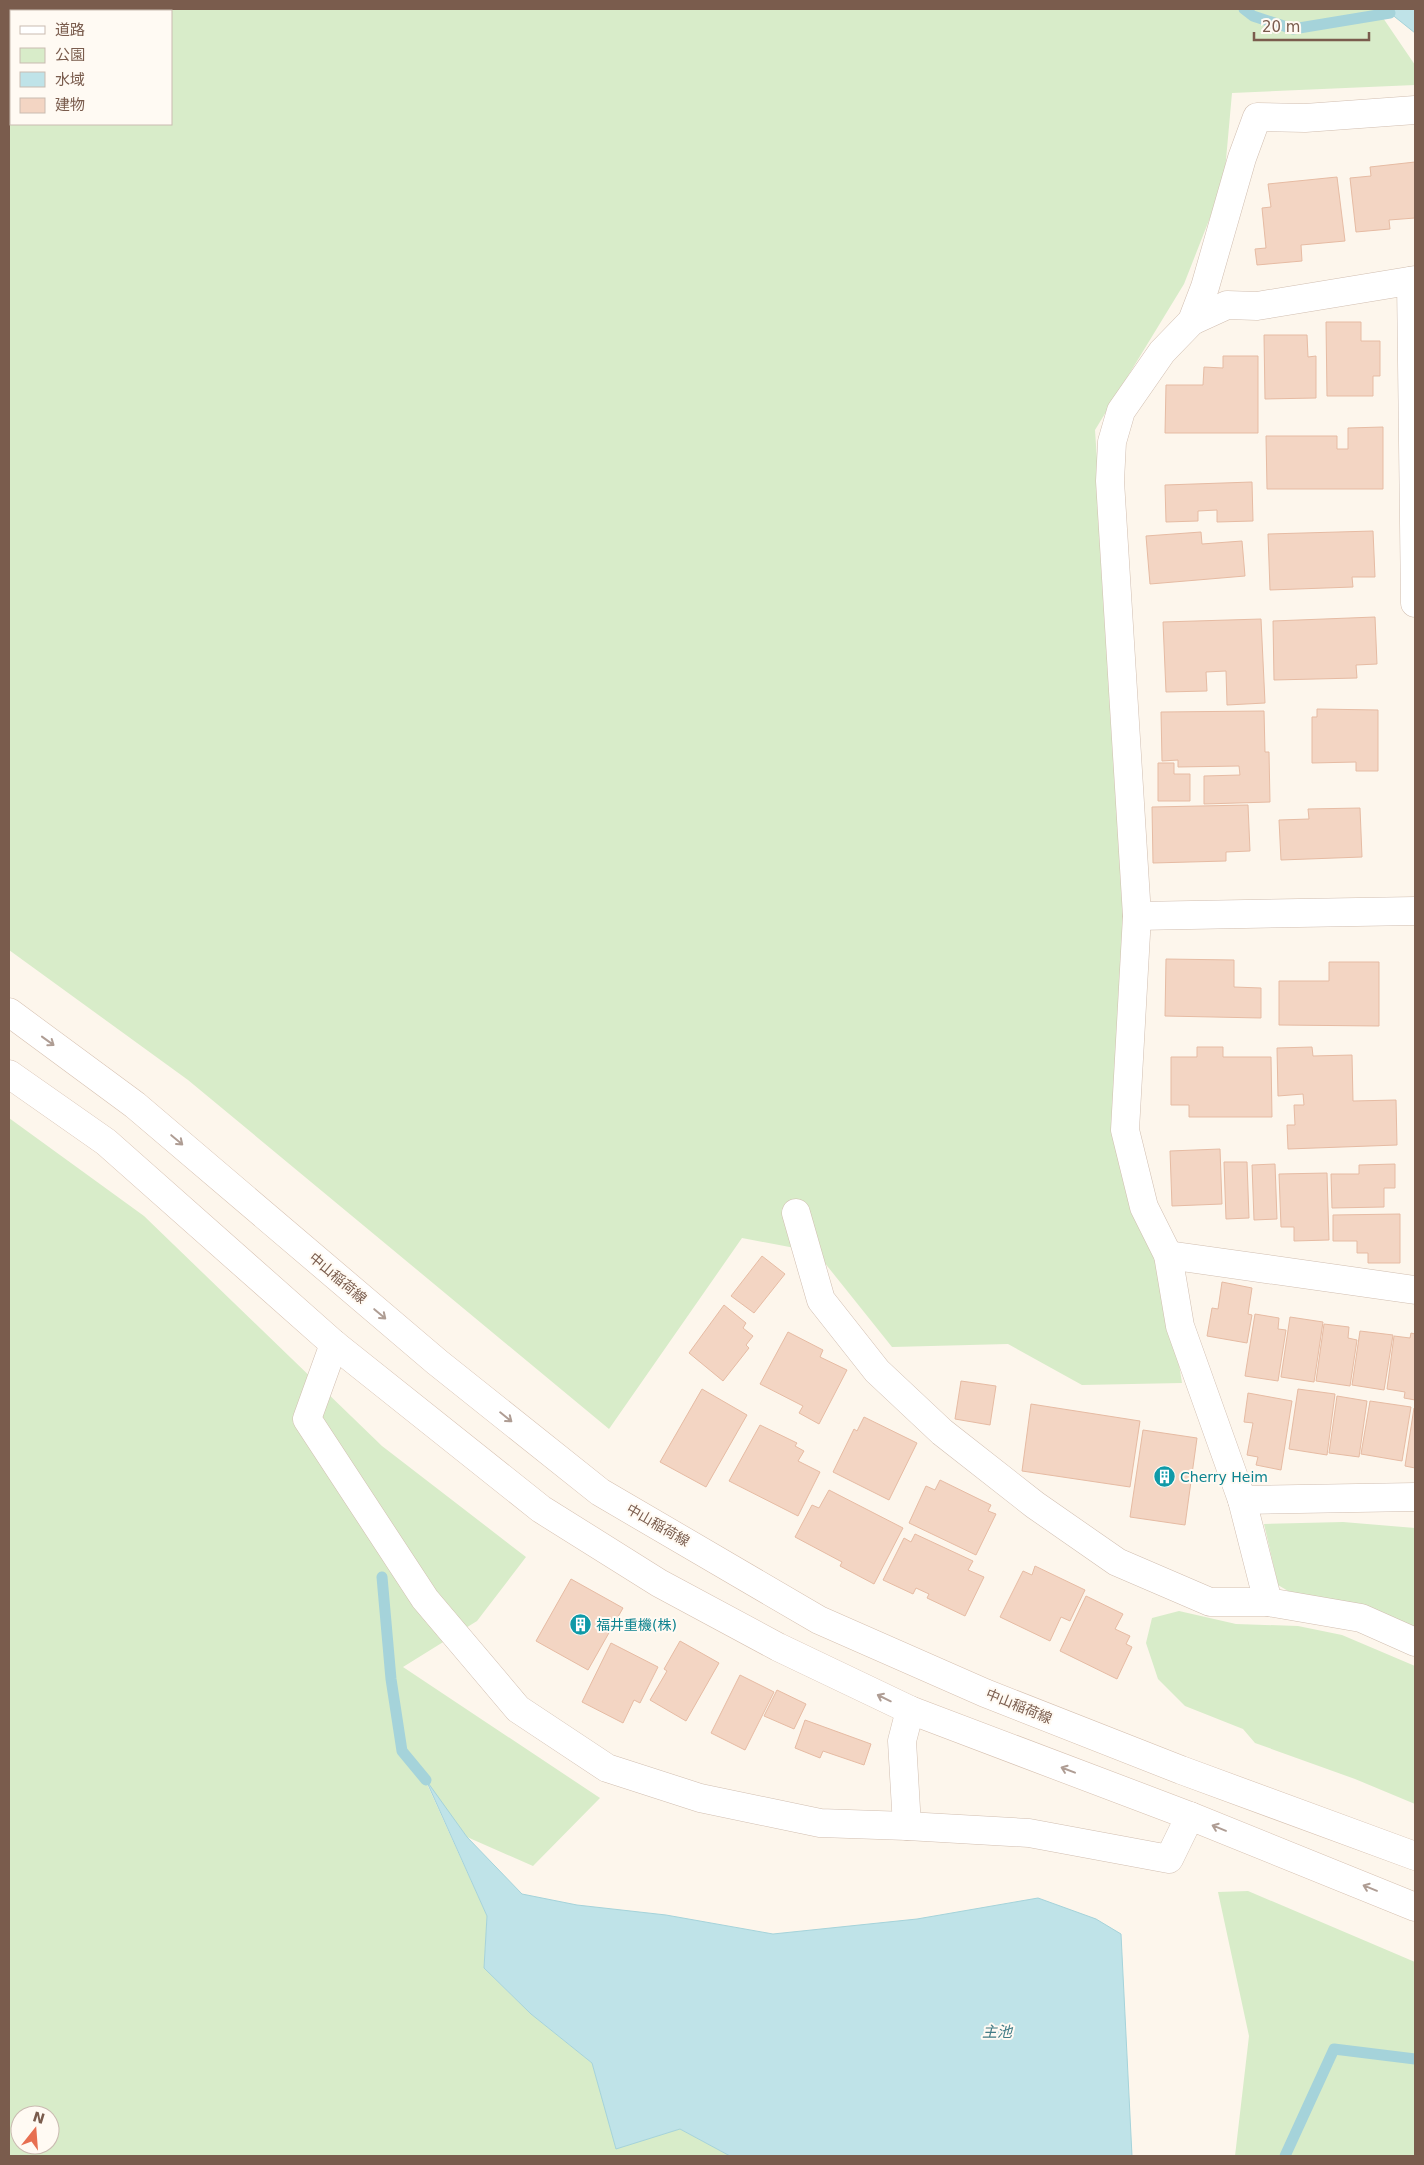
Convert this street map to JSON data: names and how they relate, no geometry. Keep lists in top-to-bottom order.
{
  "streets": {
    "street": ["中山稲荷線"]
  },
  "water": ["主池"],
  "places": {
    "building": ["Cherry Heim", "福井重機(株)"]
  },
  "legend": [
    "道路",
    "公園",
    "水域",
    "建物"
  ],
  "scale_bar": "20 m",
  "north": "top"
}
